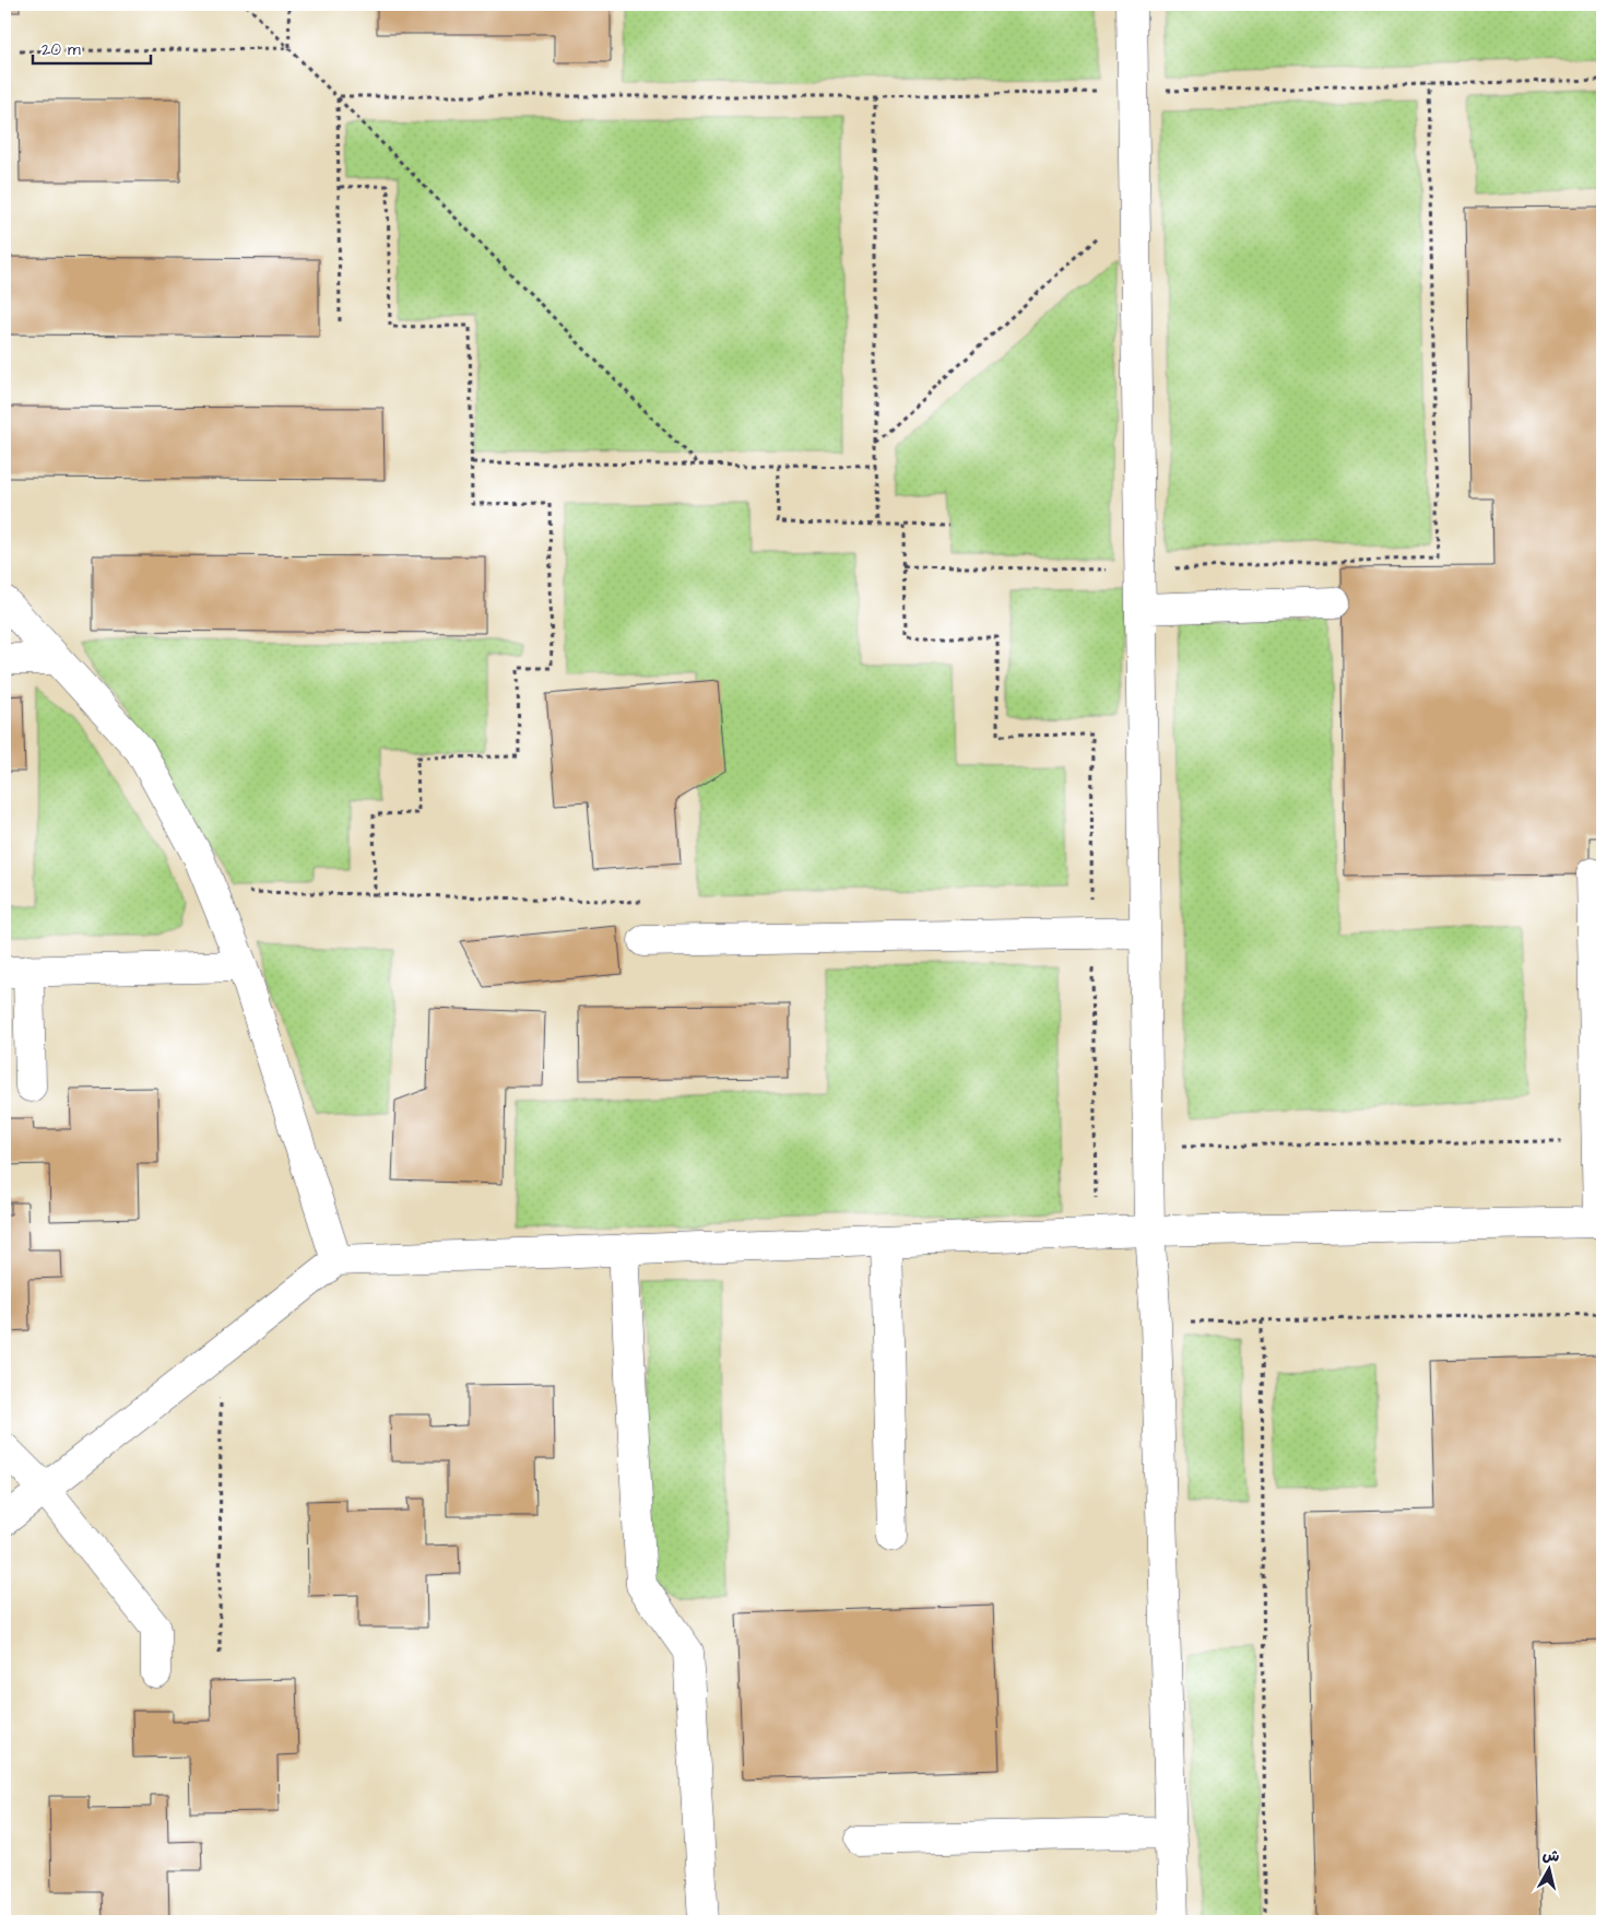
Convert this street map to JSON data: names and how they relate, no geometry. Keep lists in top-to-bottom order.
{
  "scale_bar": "20 m",
  "north": "top"
}
